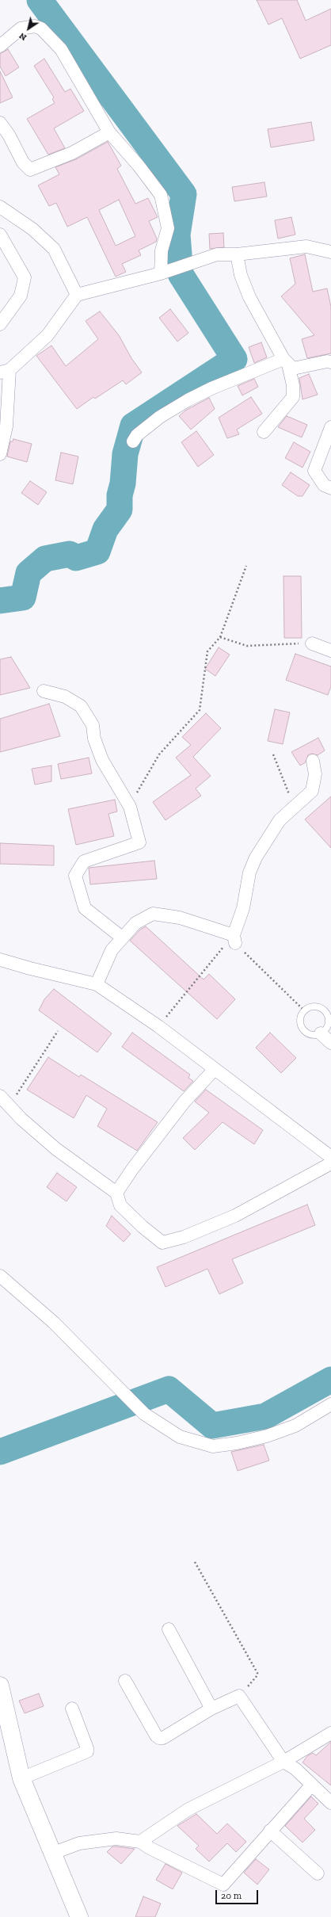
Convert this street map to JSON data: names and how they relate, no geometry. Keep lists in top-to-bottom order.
{
  "scale_bar": "20 m",
  "north": "bottom left"
}
